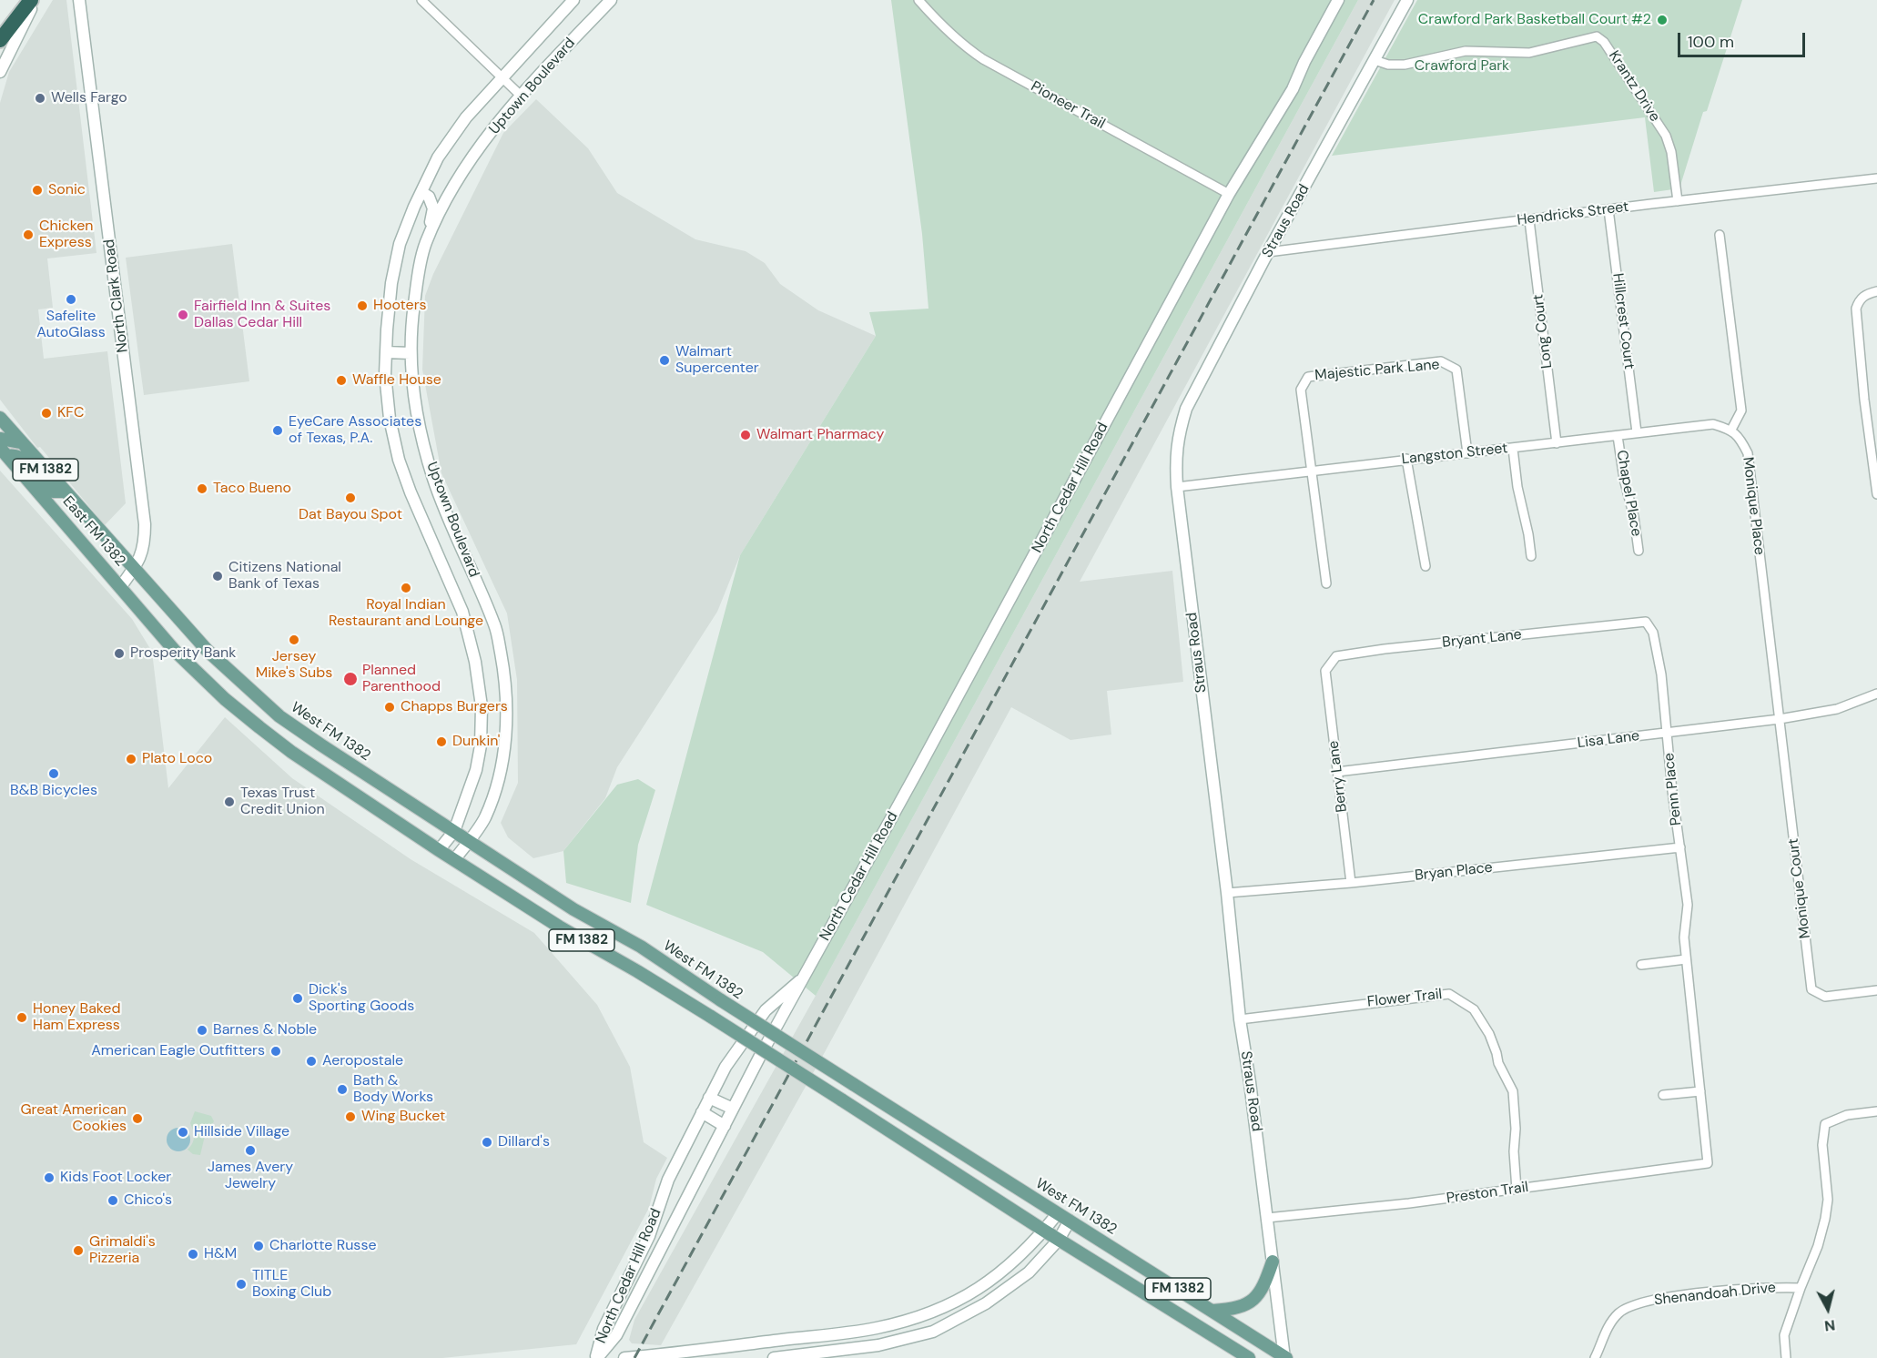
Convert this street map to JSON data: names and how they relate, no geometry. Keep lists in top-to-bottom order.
{
  "streets": {
    "main road": ["FM 1382", "East FM 1382", "West FM 1382"],
    "street": [
      "Uptown Boulevard",
      "Krantz Drive",
      "Pioneer Trail",
      "Hendricks Street",
      "Straus Road",
      "North Clark Road",
      "Hillcrest Court",
      "Long Court",
      "Majestic Park Lane",
      "Langston Street",
      "North Cedar Hill Road",
      "Chapel Place",
      "Monique Place",
      "Bryant Lane",
      "Lisa Lane",
      "Berry Lane",
      "Penn Place",
      "Bryan Place",
      "Monique Court",
      "Flower Trail",
      "Preston Trail",
      "Shenandoah Drive"
    ]
  },
  "crossings": [
    ["Uptown Boulevard", "FM 1382"],
    ["Uptown Boulevard", "West FM 1382"],
    ["Krantz Drive", "Hendricks Street"],
    ["Krantz Drive", "Straus Road"],
    ["Pioneer Trail", "North Cedar Hill Road"],
    ["Hendricks Street", "Straus Road"],
    ["Hendricks Street", "Hillcrest Court"],
    ["Hendricks Street", "Long Court"],
    ["Straus Road", "Langston Street"],
    ["Straus Road", "West FM 1382"],
    ["Straus Road", "Bryan Place"],
    ["Straus Road", "Flower Trail"],
    ["Straus Road", "Preston Trail"],
    ["North Clark Road", "FM 1382"],
    ["North Clark Road", "East FM 1382"],
    ["North Clark Road", "West FM 1382"],
    ["Hillcrest Court", "Langston Street"],
    ["Long Court", "Langston Street"],
    ["Majestic Park Lane", "Langston Street"],
    ["Langston Street", "Chapel Place"],
    ["Langston Street", "Monique Place"],
    ["FM 1382", "East FM 1382"],
    ["Monique Place", "Lisa Lane"],
    ["Monique Place", "Monique Court"],
    ["East FM 1382", "West FM 1382"],
    ["Bryant Lane", "Berry Lane"],
    ["Bryant Lane", "Penn Place"],
    ["Lisa Lane", "Berry Lane"],
    ["Lisa Lane", "Penn Place"],
    ["Lisa Lane", "Monique Court"],
    ["Berry Lane", "Bryan Place"],
    ["Penn Place", "Bryan Place"],
    ["Penn Place", "Preston Trail"],
    ["Flower Trail", "Preston Trail"]
  ],
  "parks": ["Crawford Park"],
  "places": [
    "Crawford Park Basketball Court #2",
    "Wells Fargo",
    "Sonic",
    "Chicken Express",
    "Safelite AutoGlass",
    "Hooters",
    "Fairfield Inn & Suites Dallas Cedar Hill",
    "Walmart Supercenter",
    "Waffle House",
    "KFC",
    "EyeCare Associates of Texas, P.A.",
    "Walmart Pharmacy",
    "Taco Bueno",
    "Dat Bayou Spot",
    "Citizens National Bank of Texas",
    "Royal Indian Restaurant and Lounge",
    "Jersey Mike's Subs",
    "Prosperity Bank",
    "Planned Parenthood",
    "Chapps Burgers",
    "Dunkin'",
    "Plato Loco",
    "B&B Bicycles",
    "Texas Trust Credit Union",
    "Dick's Sporting Goods",
    "Honey Baked Ham Express",
    "Barnes & Noble",
    "American Eagle Outfitters",
    "Aeropostale",
    "Bath & Body Works",
    "Wing Bucket",
    "Great American Cookies",
    "Hillside Village",
    "Dillard's",
    "James Avery Jewelry",
    "Kids Foot Locker",
    "Chico's",
    "Charlotte Russe",
    "Grimaldi's Pizzeria",
    "H&M",
    "TITLE Boxing Club"
  ],
  "scale_bar": "100 m",
  "north": "bottom"
}
